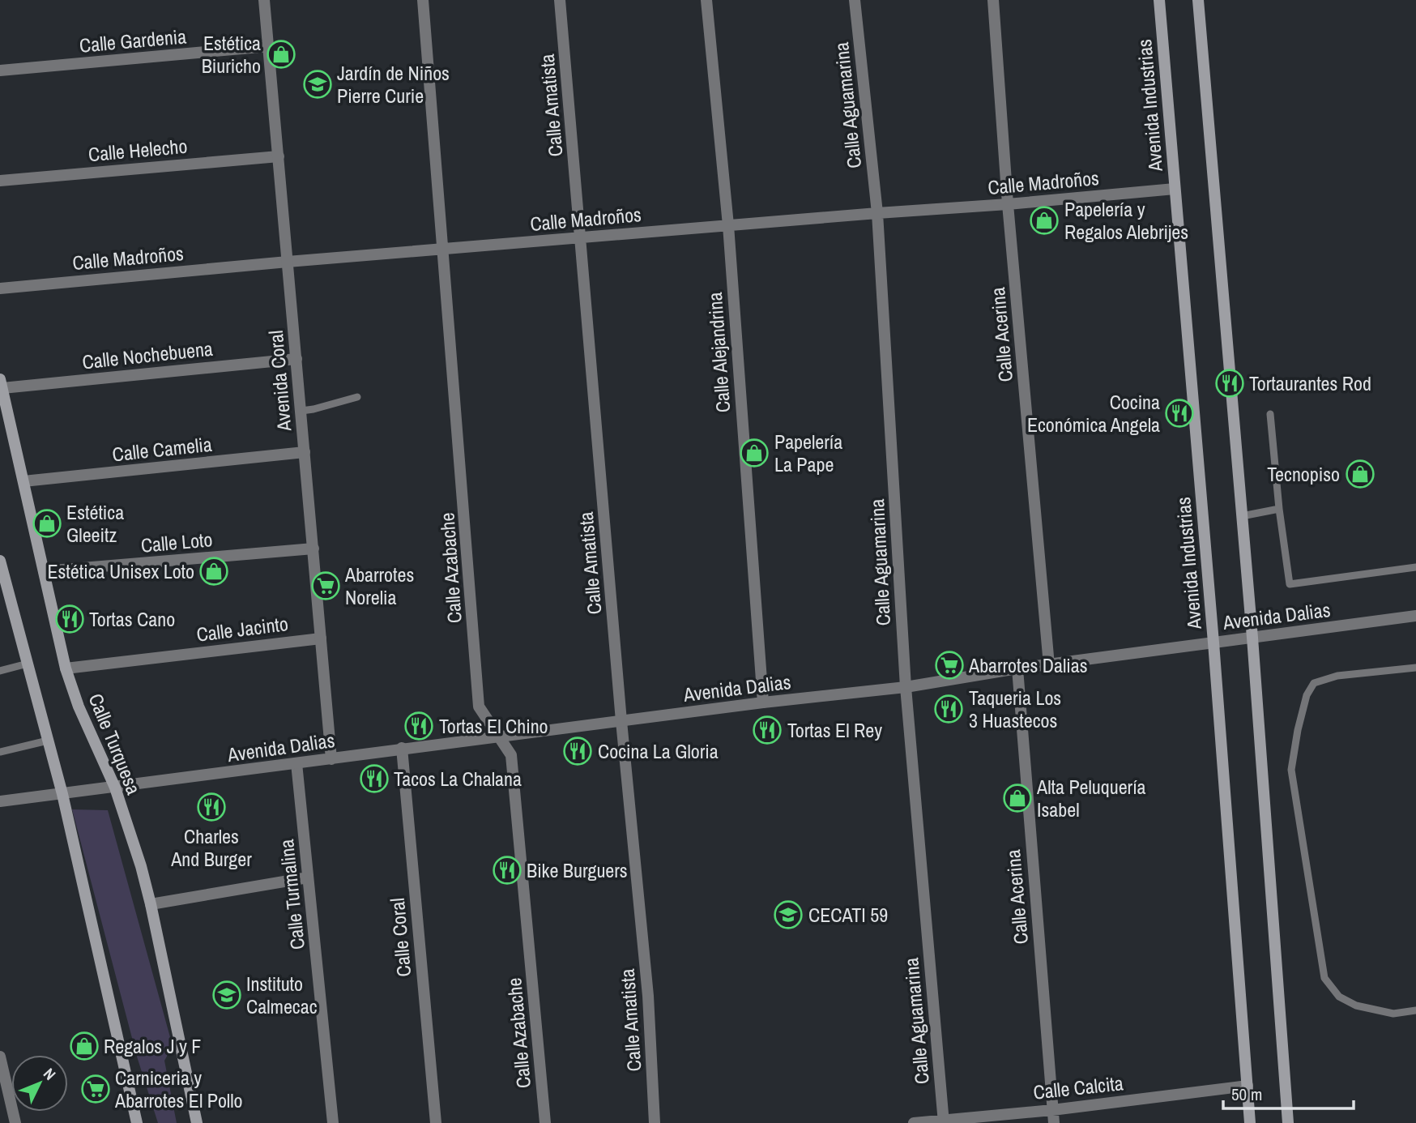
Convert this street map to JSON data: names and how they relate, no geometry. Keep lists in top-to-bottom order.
{
  "streets": {
    "main road": ["Avenida Industrias", "Calle Turquesa"],
    "street": [
      "Calle Gardenia",
      "Calle Amatista",
      "Calle Aguamarina",
      "Calle Helecho",
      "Calle Madroños",
      "Calle Acerina",
      "Calle Alejandrina",
      "Calle Nochebuena",
      "Avenida Coral",
      "Calle Camelia",
      "Calle Loto",
      "Calle Azabache",
      "Avenida Dalias",
      "Calle Jacinto",
      "Calle Turmalina",
      "Calle Coral",
      "Calle Calcita"
    ]
  },
  "crossings": [
    ["Calle Gardenia", "Avenida Coral"],
    ["Calle Amatista", "Calle Madroños"],
    ["Calle Amatista", "Avenida Dalias"],
    ["Calle Aguamarina", "Calle Madroños"],
    ["Calle Aguamarina", "Avenida Dalias"],
    ["Calle Aguamarina", "Calle Calcita"],
    ["Avenida Industrias", "Calle Madroños"],
    ["Avenida Industrias", "Avenida Dalias"],
    ["Avenida Industrias", "Calle Calcita"],
    ["Calle Helecho", "Avenida Coral"],
    ["Calle Madroños", "Calle Acerina"],
    ["Calle Madroños", "Calle Alejandrina"],
    ["Calle Madroños", "Avenida Coral"],
    ["Calle Madroños", "Calle Azabache"],
    ["Calle Acerina", "Avenida Dalias"],
    ["Calle Acerina", "Calle Calcita"],
    ["Calle Alejandrina", "Avenida Dalias"],
    ["Calle Nochebuena", "Avenida Coral"],
    ["Calle Nochebuena", "Calle Turquesa"],
    ["Avenida Coral", "Calle Camelia"],
    ["Avenida Coral", "Calle Loto"],
    ["Avenida Coral", "Avenida Dalias"],
    ["Avenida Coral", "Calle Jacinto"],
    ["Calle Camelia", "Calle Turquesa"],
    ["Calle Loto", "Calle Turquesa"],
    ["Calle Azabache", "Avenida Dalias"],
    ["Avenida Dalias", "Calle Turquesa"],
    ["Avenida Dalias", "Calle Turmalina"],
    ["Avenida Dalias", "Calle Coral"],
    ["Calle Jacinto", "Calle Turquesa"]
  ],
  "places": {
    "shop": [
      "Estética Biuricho",
      "Papelería y Regalos Alebrijes",
      "Papelería La Pape",
      "Tecnopiso",
      "Estética Gleeitz",
      "Estética Unisex Loto",
      "Alta Peluquería Isabel",
      "Regalos J y F"
    ],
    "school or university": ["Jardín de Niños Pierre Curie", "CECATI 59", "Instituto Calmecac"],
    "restaurant": [
      "Tortaurantes Rod",
      "Cocina Económica Angela",
      "Tortas Cano",
      "Taqueria Los 3 Huastecos",
      "Tortas El Chino",
      "Tortas El Rey",
      "Cocina La Gloria",
      "Tacos La Chalana",
      "Charles And Burger",
      "Bike Burguers"
    ],
    "supermarket": ["Abarrotes Norelia", "Abarrotes Dalias", "Carniceria y Abarrotes El Pollo"]
  },
  "scale_bar": "50 m",
  "north": "top right"
}
